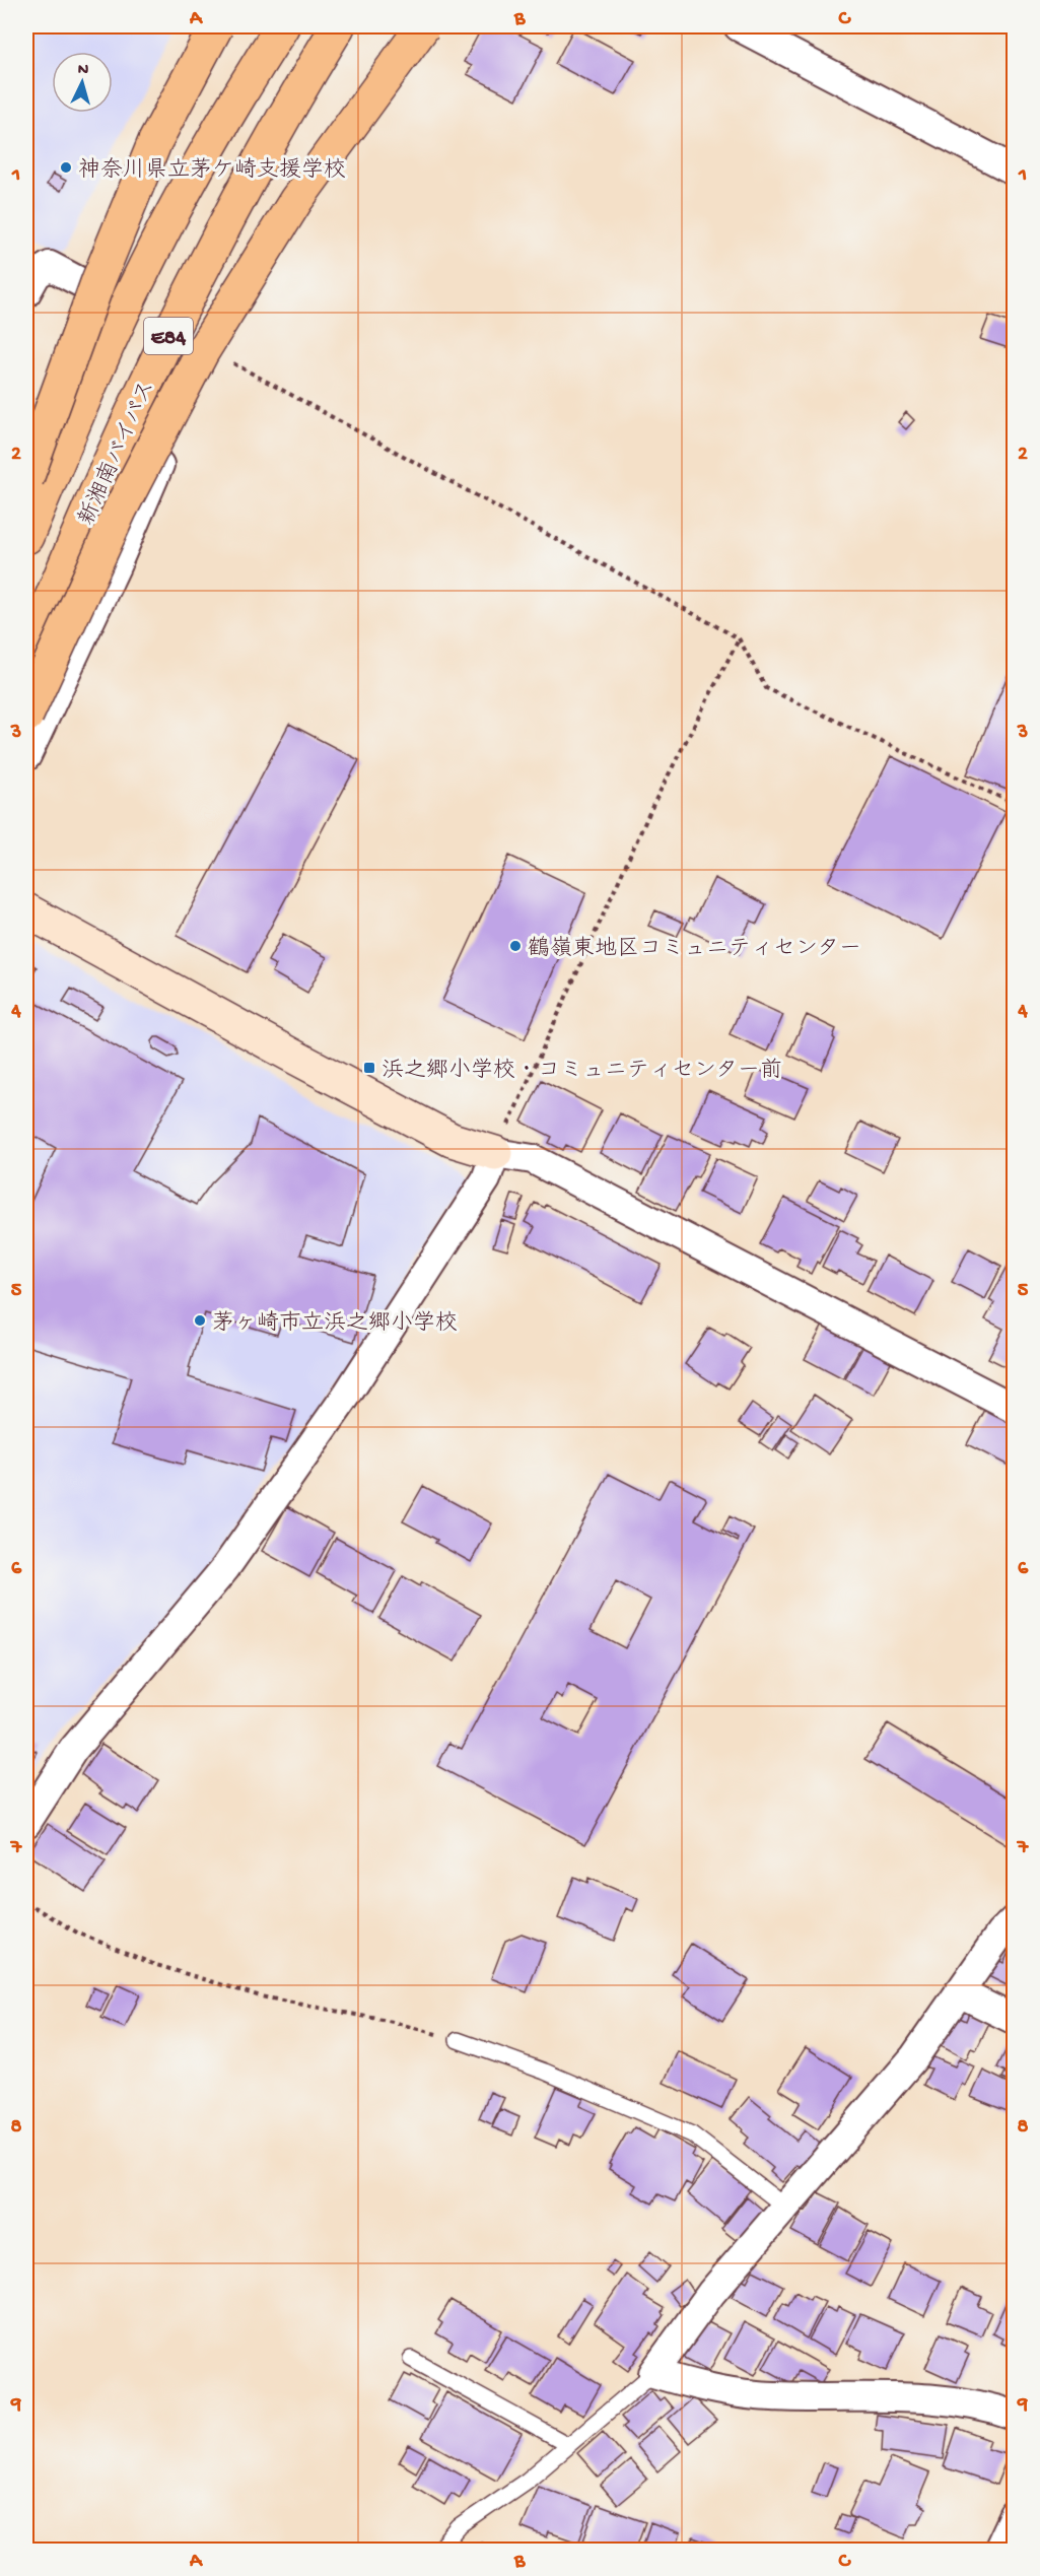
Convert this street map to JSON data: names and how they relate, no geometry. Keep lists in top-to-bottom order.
{
  "streets": {
    "highway": ["E84", "新湘南バイパス"]
  },
  "places": {
    "other": ["神奈川県立茅ケ崎支援学校", "鶴嶺東地区コミュニティセンター", "茅ヶ崎市立浜之郷小学校"],
    "transit": ["浜之郷小学校・コミュニティセンター前"]
  },
  "north": "top",
  "grid": {
    "columns": ["A", "B", "C"],
    "rows": [
      "1",
      "2",
      "3",
      "4",
      "5",
      "6",
      "7",
      "8",
      "9"
    ]
  }
}
